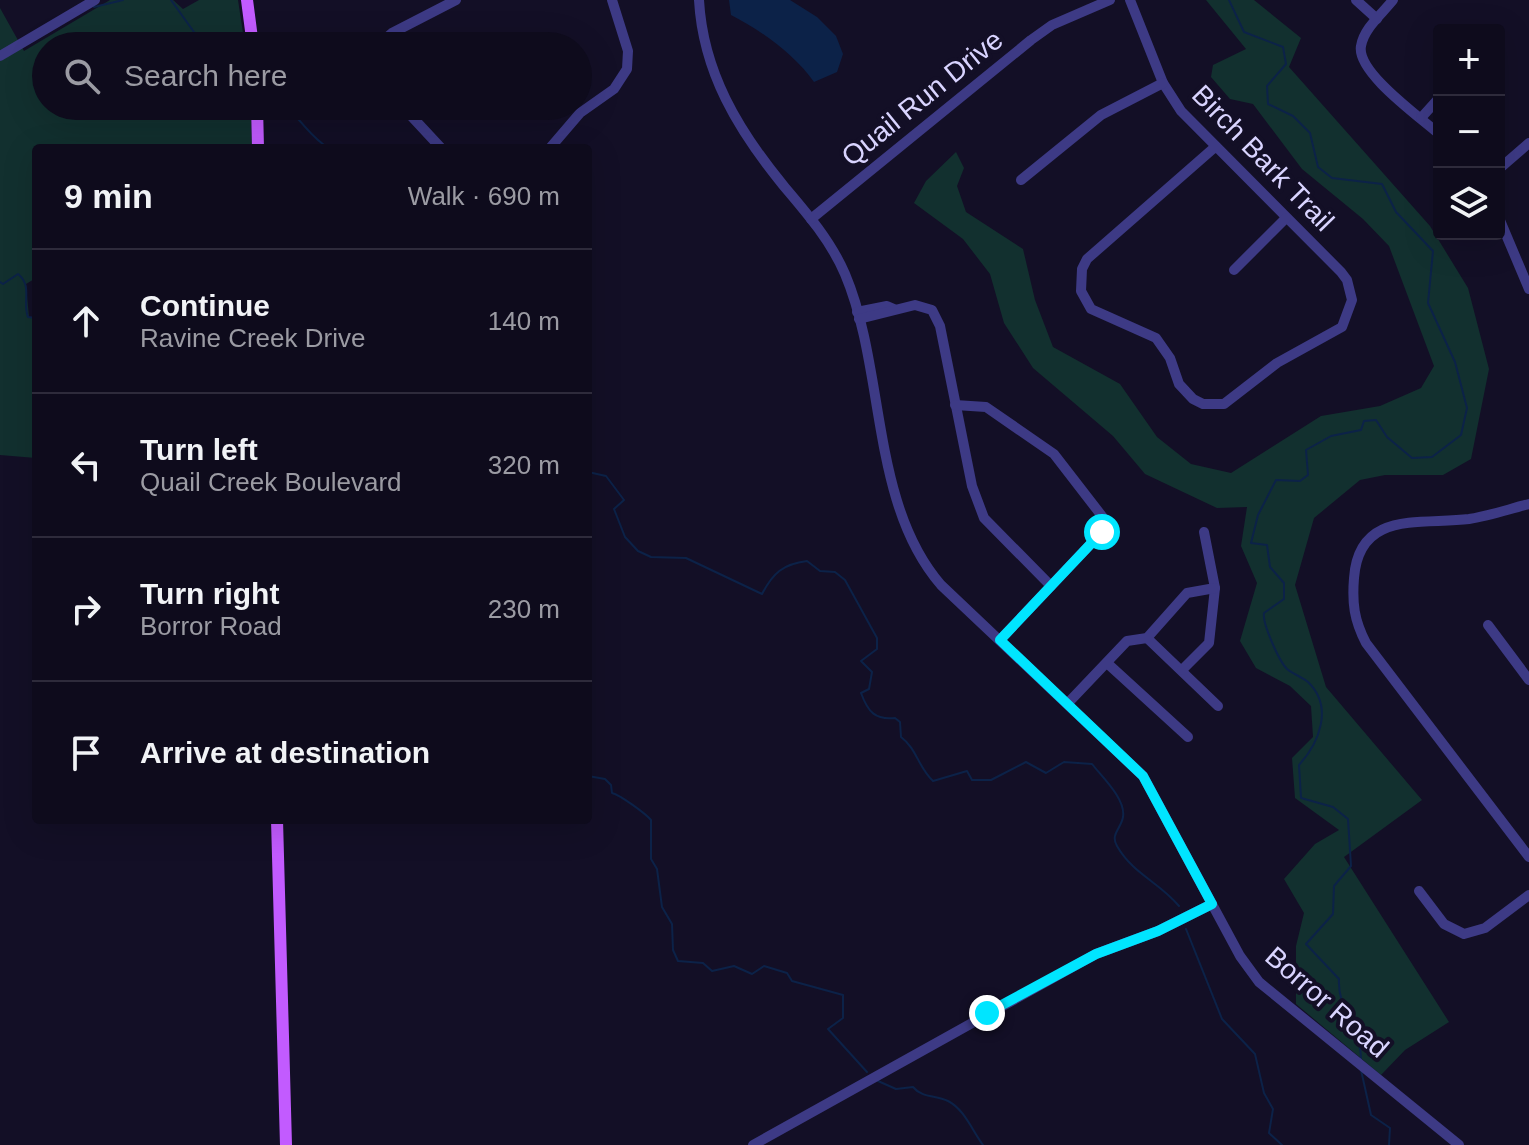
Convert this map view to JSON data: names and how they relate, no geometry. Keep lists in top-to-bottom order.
{
  "streets": {
    "street": ["Quail Run Drive", "Birch Bark Trail", "Borror Road"]
  },
  "crossings": [
    ["Quail Run Drive", "Borror Road"]
  ],
  "page": {
    "map_buttons": ["+", "−"],
    "search": "Search here",
    "heading": ["9 min", "Walk · 690 m"],
    "list": [
      ["Continue", "Ravine Creek Drive", "140 m"],
      ["Turn left", "Quail Creek Boulevard", "320 m"],
      ["Turn right", "Borror Road", "230 m"],
      "Arrive at destination"
    ]
  }
}
